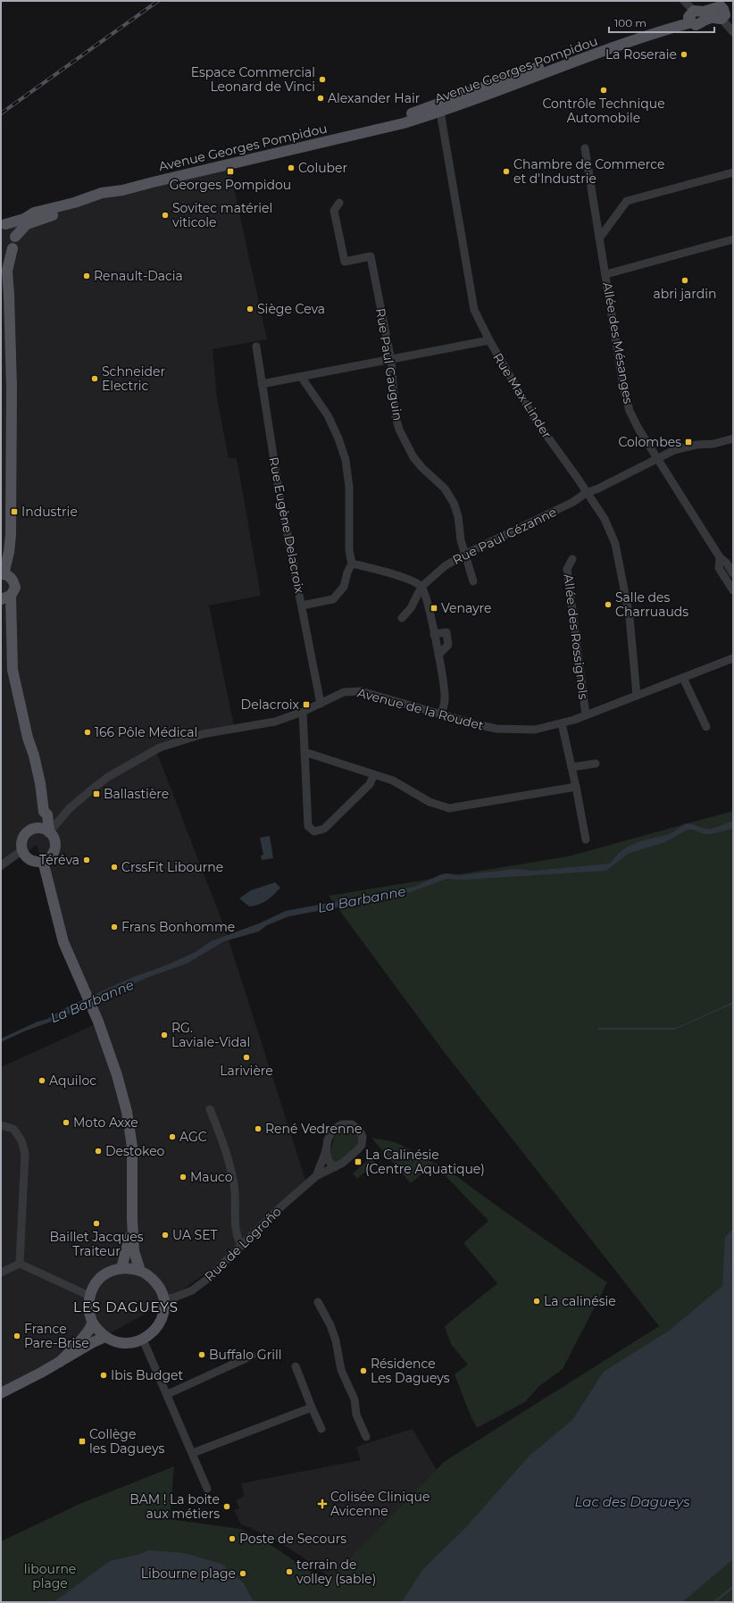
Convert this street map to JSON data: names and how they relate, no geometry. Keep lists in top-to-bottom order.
{
  "streets": {
    "main road": ["Avenue Georges Pompidou"],
    "street": [
      "Allée des Mésanges",
      "Rue Paul Gauguin",
      "Rue Max Linder",
      "Rue Eugène Delacroix",
      "Rue Paul Cézanne",
      "Allée des Rossignols",
      "Avenue de la Roudet",
      "Rue de Logroño"
    ]
  },
  "crossings": [
    ["Avenue Georges Pompidou", "Rue Max Linder"],
    ["Allée des Mésanges", "Rue Paul Cézanne"],
    ["Rue Paul Gauguin", "Rue Paul Cézanne"],
    ["Rue Max Linder", "Rue Paul Cézanne"],
    ["Rue Max Linder", "Avenue de la Roudet"],
    ["Rue Eugène Delacroix", "Avenue de la Roudet"],
    ["Allée des Rossignols", "Avenue de la Roudet"]
  ],
  "districts": ["LES DAGUEYS"],
  "water": ["La Barbanne", "Lac des Dagueys"],
  "parks": ["libourne plage"],
  "places": {
    "other": [
      "La Roseraie",
      "Espace Commercial Leonard de Vinci",
      "Contrôle Technique Automobile",
      "Alexander Hair",
      "Coluber",
      "Chambre de Commerce et d'Industrie",
      "Sovitec matériel viticole",
      "Renault-Dacia",
      "abri jardin",
      "Siège Ceva",
      "Schneider Electric",
      "Salle des Charruauds",
      "166 Pôle Médical",
      "Téréva",
      "CrssFit Libourne",
      "Frans Bonhomme",
      "RG. Laviale-Vidal",
      "Larivière",
      "Aquiloc",
      "Moto Axxe",
      "René Vedrenne",
      "AGC",
      "Destokeo",
      "Mauco",
      "Baillet Jacques Traiteur",
      "UA SET",
      "La calinésie",
      "France Pare-Brise",
      "Buffalo Grill",
      "Résidence Les Dagueys",
      "Ibis Budget",
      "BAM ! La boite aux métiers",
      "Poste de Secours",
      "terrain de volley (sable)",
      "Libourne plage"
    ],
    "transit": [
      "Georges Pompidou",
      "Colombes",
      "Industrie",
      "Venayre",
      "Delacroix",
      "Ballastière",
      "La Calinésie (Centre Aquatique)",
      "Collège les Dagueys"
    ],
    "health": ["Colisée Clinique Avicenne"]
  },
  "scale_bar": "100 m"
}
